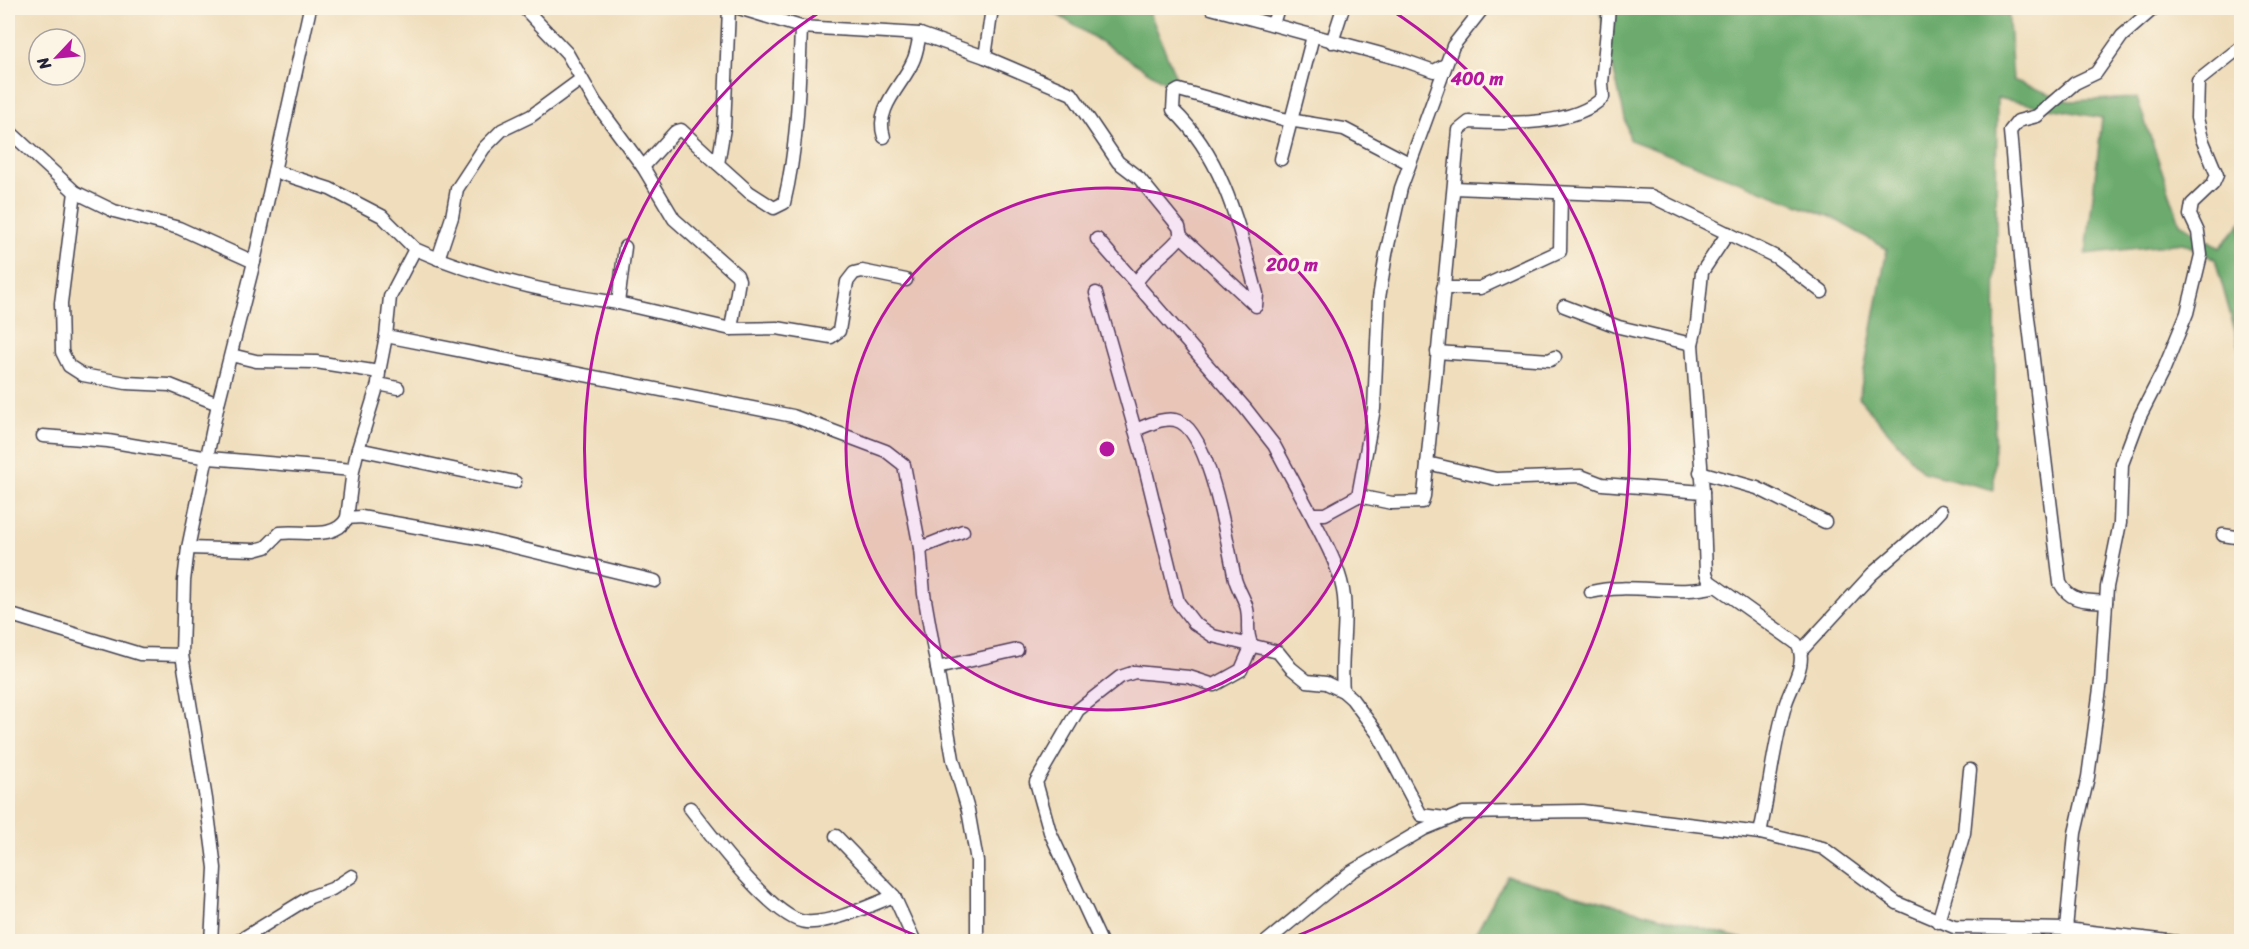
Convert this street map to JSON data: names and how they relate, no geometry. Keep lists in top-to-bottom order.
{
  "north": "bottom left",
  "rings": ["400 m", "200 m"]
}
